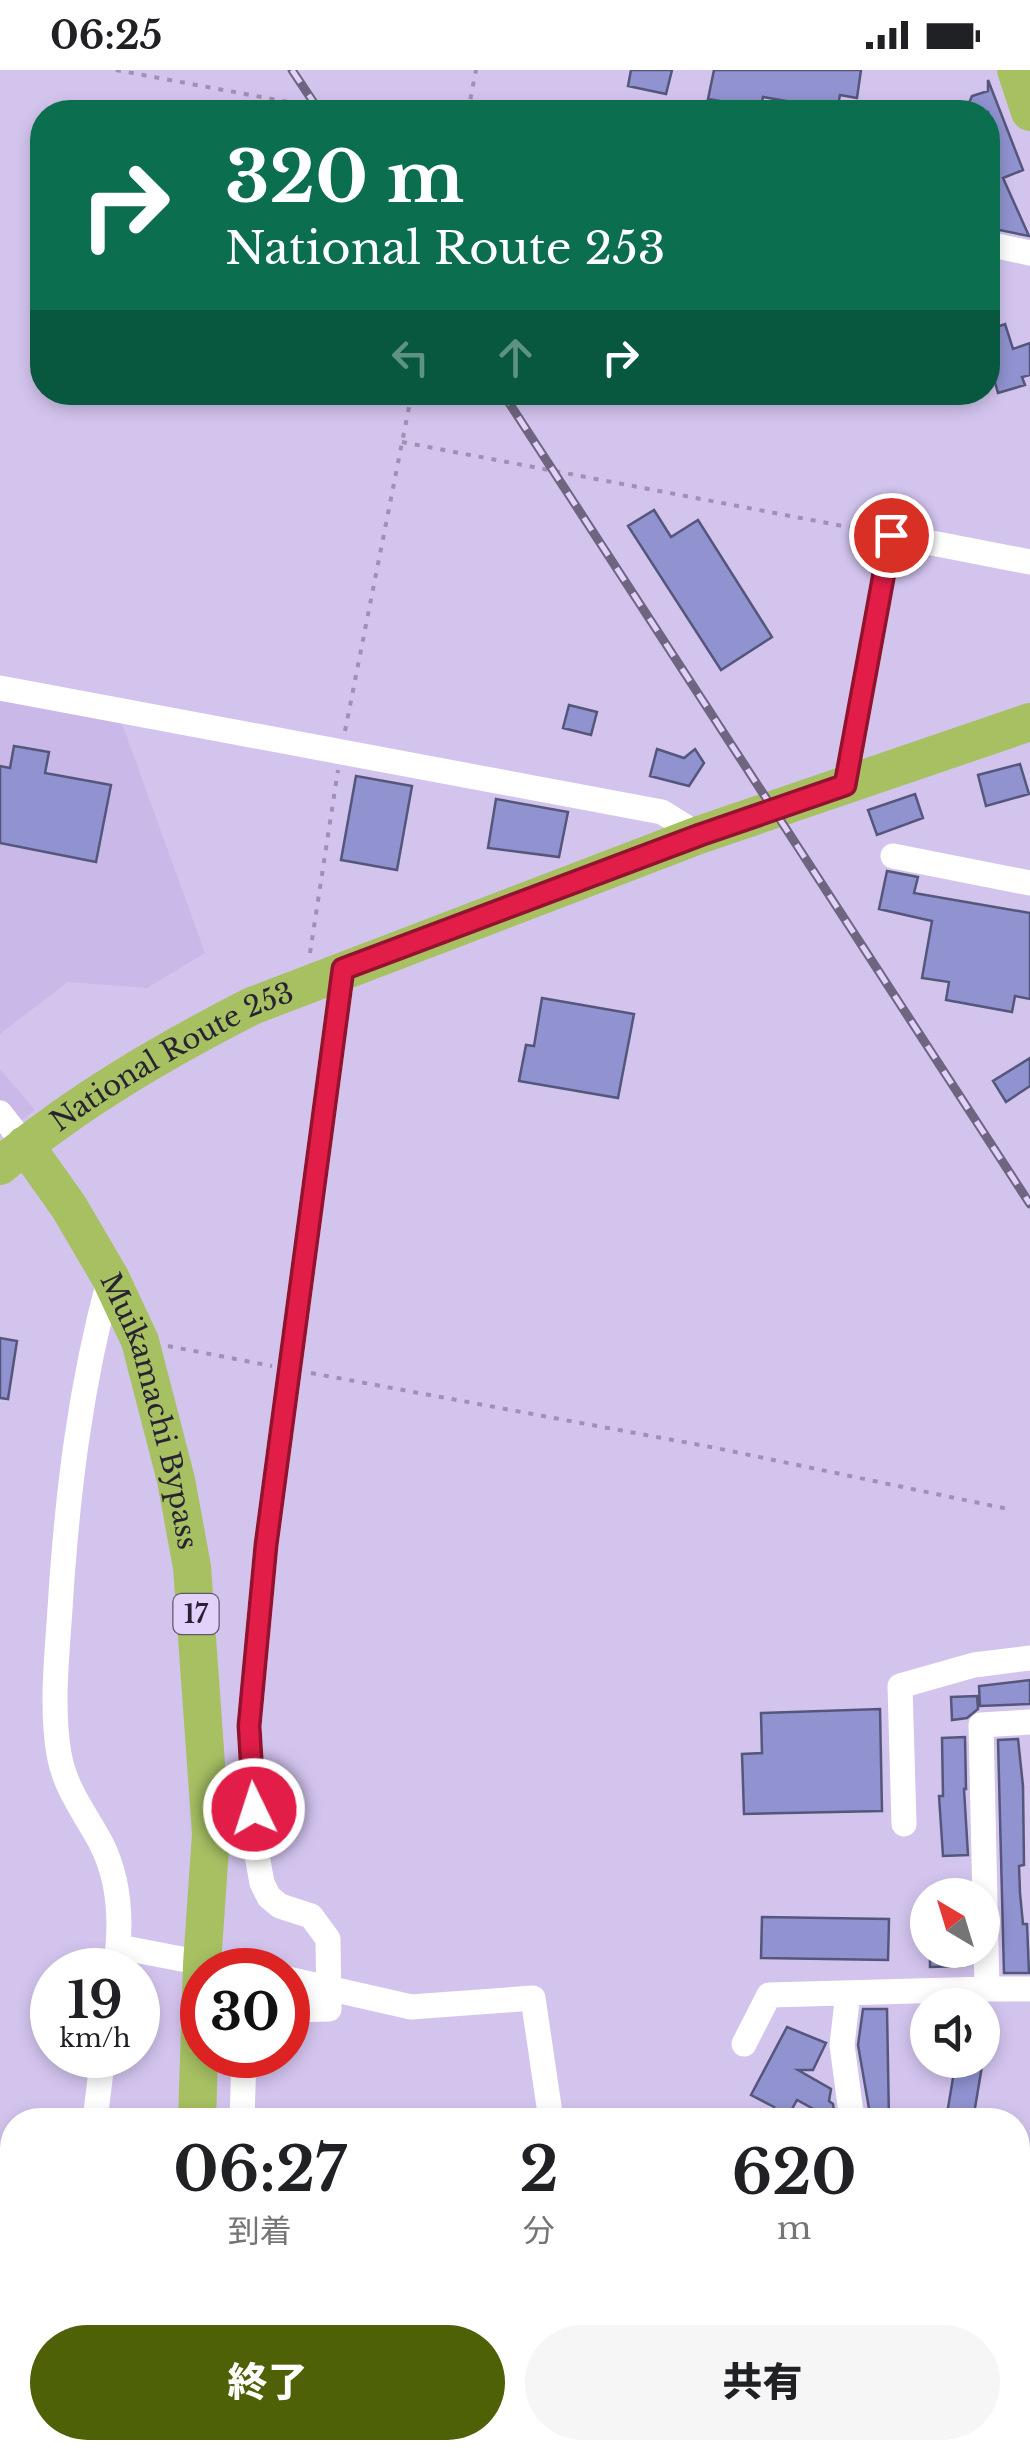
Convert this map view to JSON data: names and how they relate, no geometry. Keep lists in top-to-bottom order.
{
  "streets": {
    "highway": ["National Route 253", "Muikamachi Bypass", "17"]
  },
  "crossings": [
    ["National Route 253", "Muikamachi Bypass"]
  ],
  "north": "top left",
  "page": {
    "status": "06:25",
    "turn": ["320 m", "National Route 253"],
    "speed": "19 km/h",
    "limit": "30",
    "eta": [
      "06:27",
      "到着",
      "2",
      "分",
      "620",
      "m"
    ],
    "buttons": ["終了", "共有"]
  }
}
